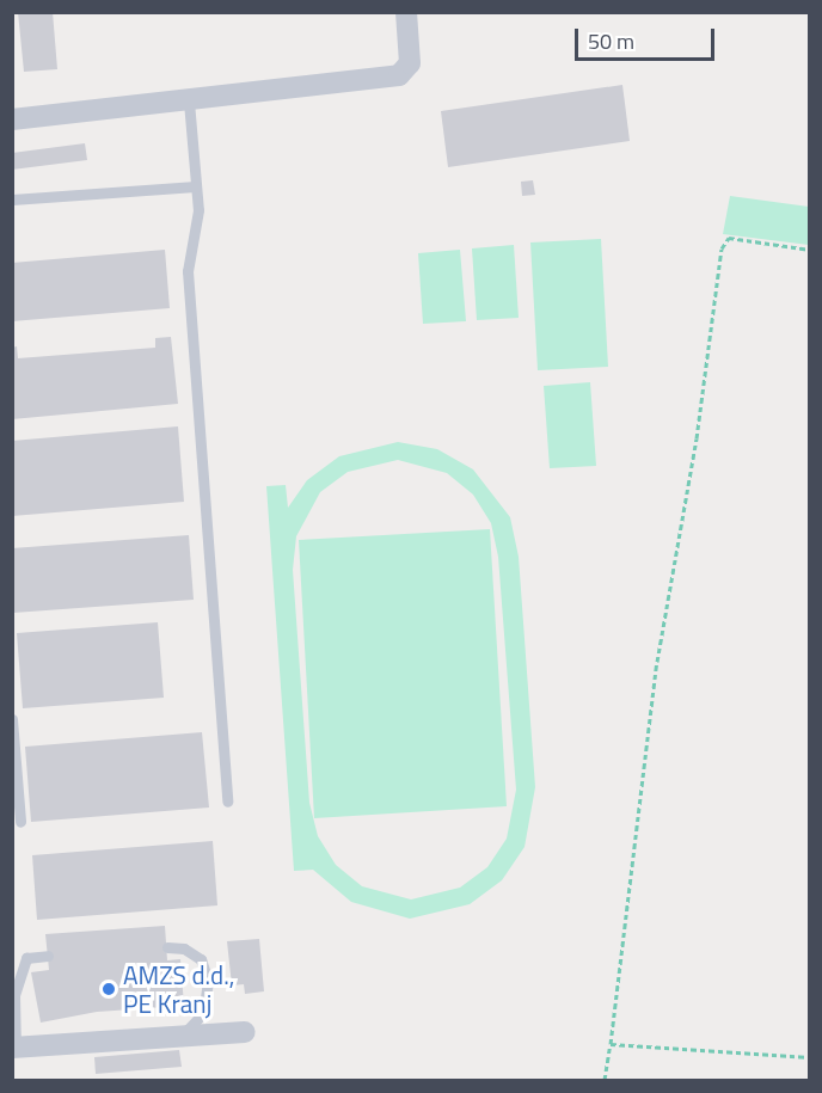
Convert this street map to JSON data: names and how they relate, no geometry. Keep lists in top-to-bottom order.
{
  "places": ["AMZS d.d., PE Kranj"],
  "scale_bar": "50 m"
}
